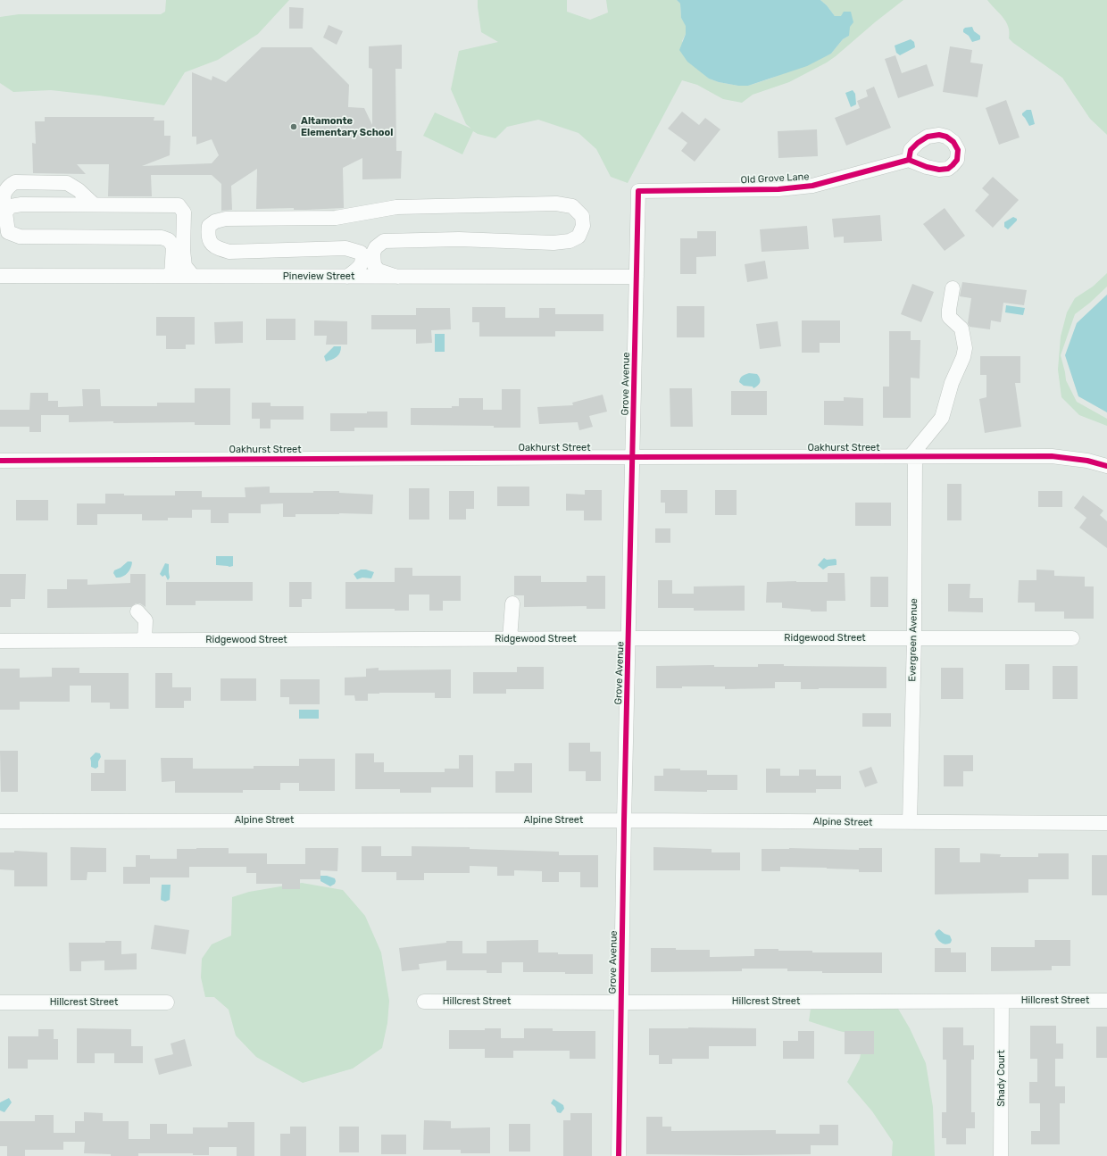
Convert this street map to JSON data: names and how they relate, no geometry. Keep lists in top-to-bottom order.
{
  "streets": {
    "street": [
      "Old Grove Lane",
      "Pineview Street",
      "Grove Avenue",
      "Oakhurst Street",
      "Ridgewood Street",
      "Evergreen Avenue",
      "Alpine Street",
      "Hillcrest Street",
      "Shady Court"
    ]
  },
  "crossings": [
    ["Old Grove Lane", "Grove Avenue"],
    ["Pineview Street", "Grove Avenue"],
    ["Grove Avenue", "Oakhurst Street"],
    ["Grove Avenue", "Ridgewood Street"],
    ["Grove Avenue", "Alpine Street"],
    ["Grove Avenue", "Hillcrest Street"],
    ["Oakhurst Street", "Evergreen Avenue"],
    ["Ridgewood Street", "Evergreen Avenue"],
    ["Evergreen Avenue", "Alpine Street"],
    ["Hillcrest Street", "Shady Court"]
  ],
  "places": ["Altamonte Elementary School"]
}
